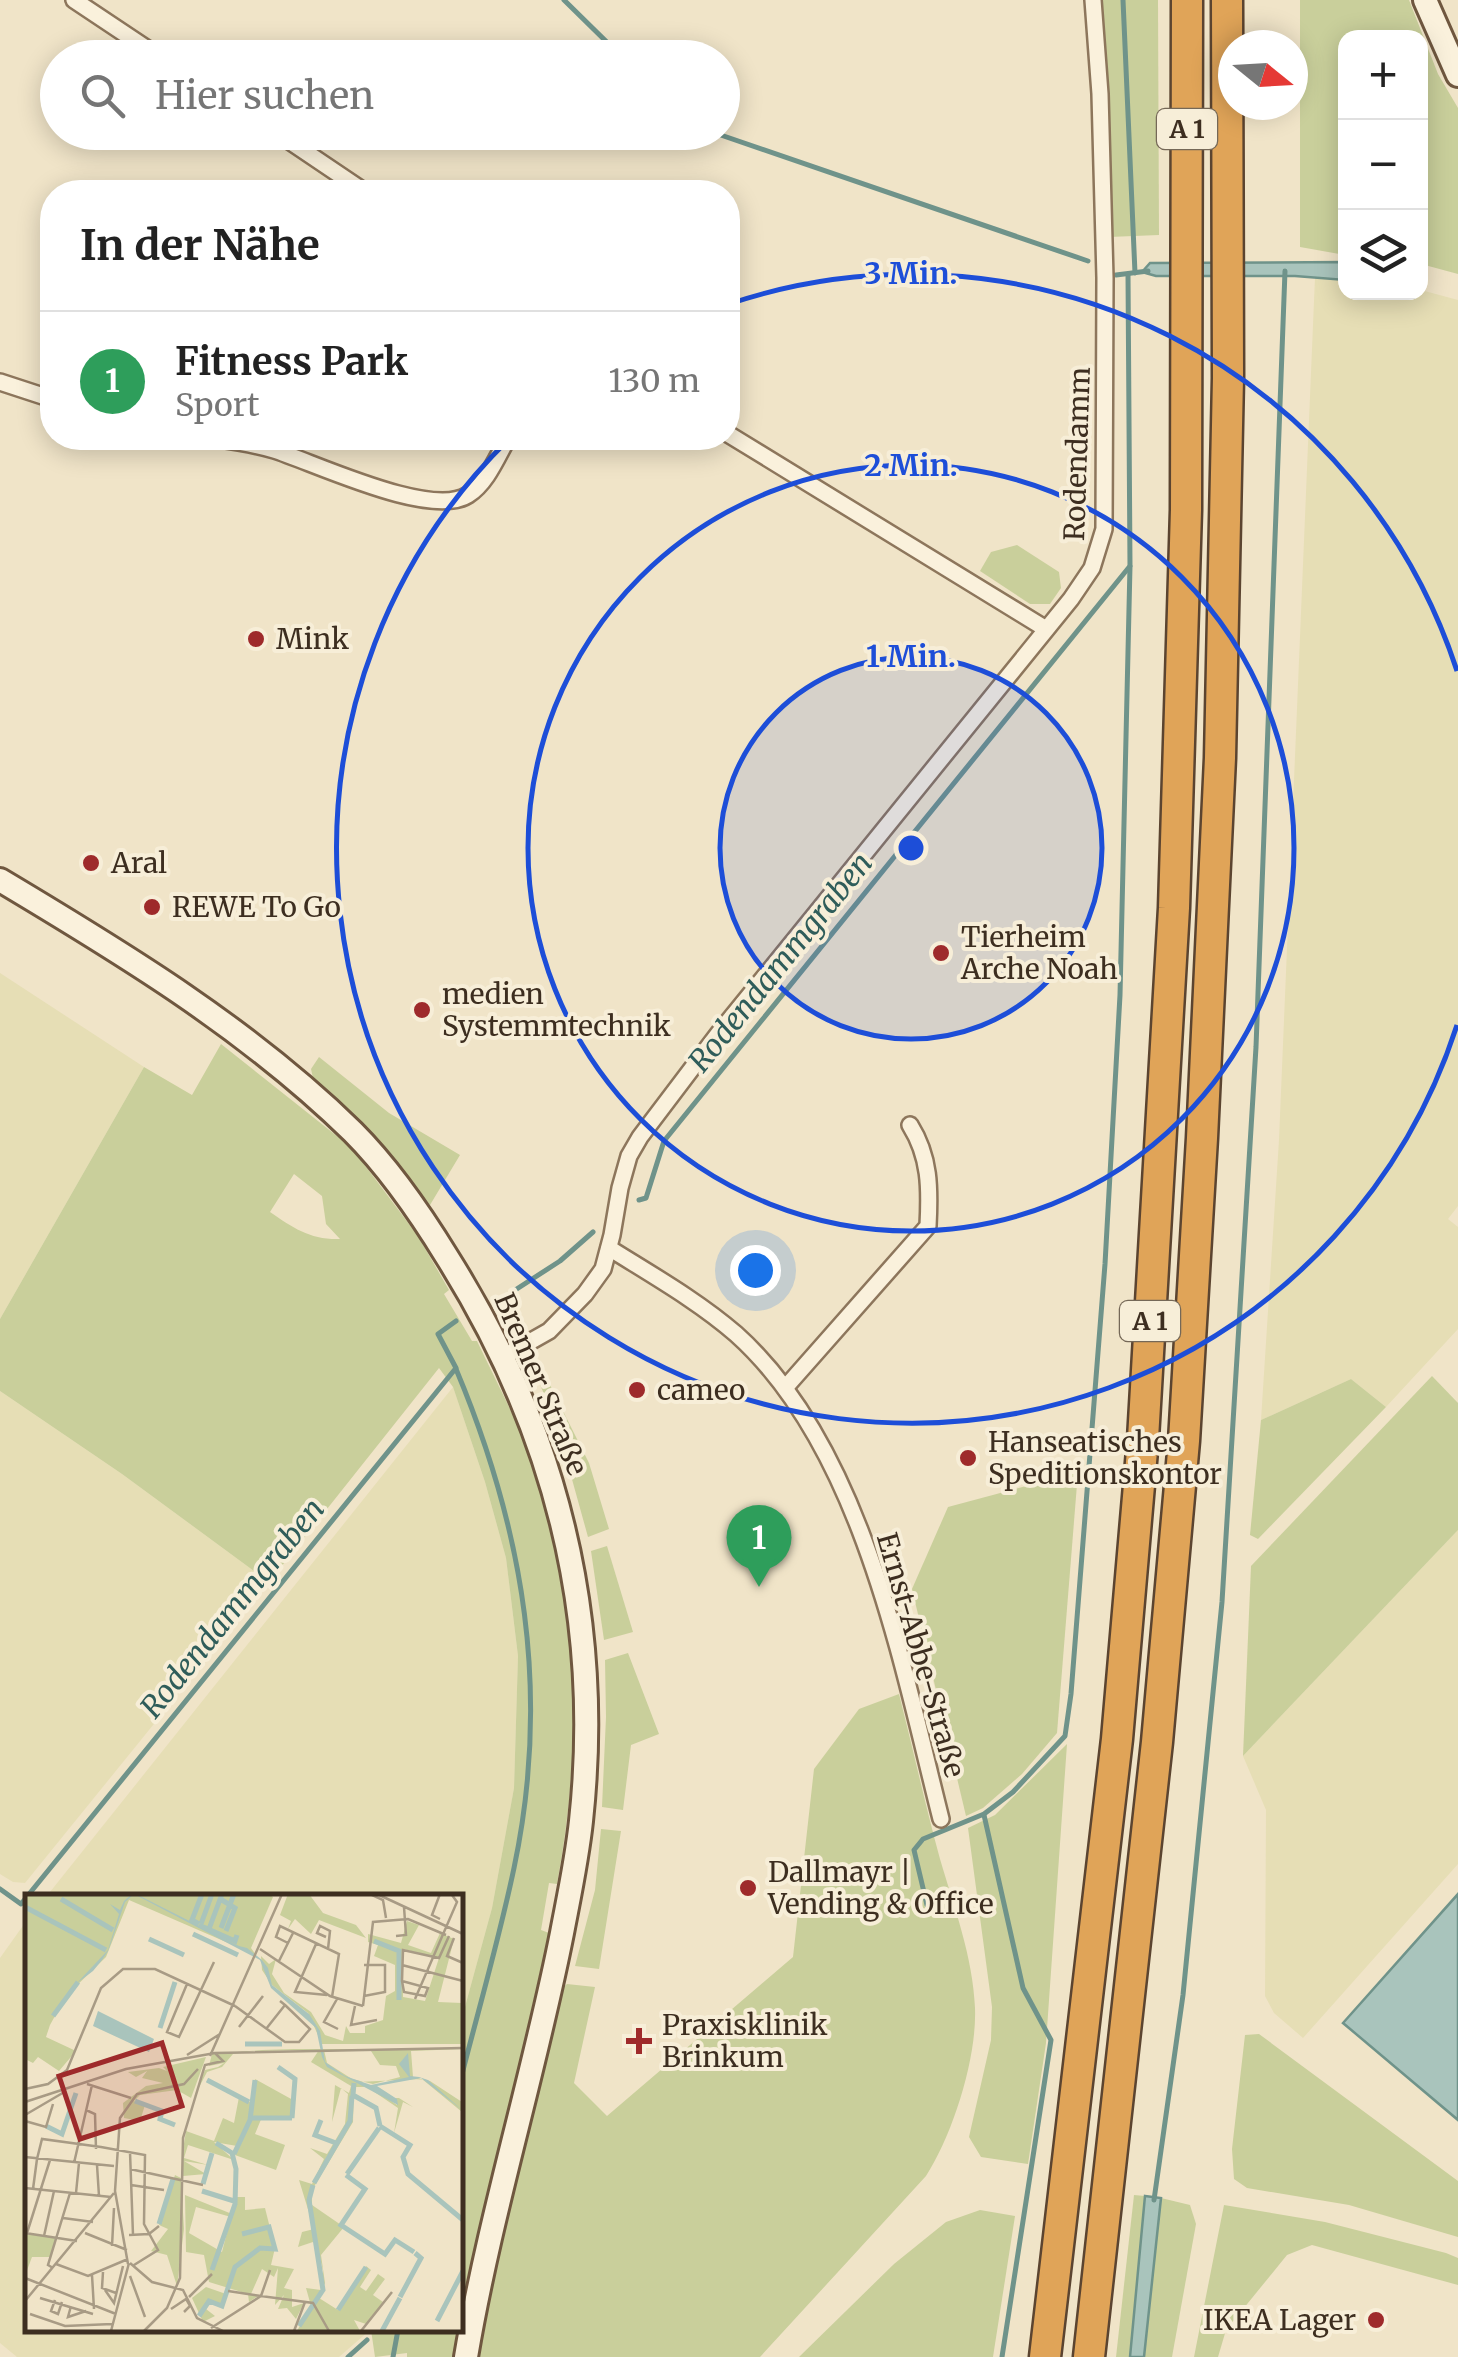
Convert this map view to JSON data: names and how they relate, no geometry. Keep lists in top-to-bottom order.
{
  "streets": {
    "highway": ["A 1"],
    "street": ["Rodendamm", "Bremer Straße", "Ernst-Abbe-Straße"]
  },
  "crossings": [
    ["Rodendamm", "Bremer Straße"],
    ["Rodendamm", "Ernst-Abbe-Straße"]
  ],
  "water": ["Rodendammgraben"],
  "places": {
    "other": [
      "Mink",
      "Aral",
      "REWE To Go",
      "Tierheim Arche Noah",
      "medien Systemmtechnik",
      "cameo",
      "Hanseatisches Speditionskontor",
      "Dallmayr | Vending & Office",
      "IKEA Lager"
    ],
    "health": ["Praxisklinik Brinkum"]
  },
  "north": "right",
  "page": {
    "map_buttons": ["+", "−"],
    "search": "Hier suchen",
    "heading": "In der Nähe",
    "list": [
      {
        "mark": "1",
        "name": "Fitness Park",
        "note": "Sport",
        "value": "130 m"
      }
    ],
    "pins": "1"
  },
  "rings": ["3 Min.", "2 Min.", "1 Min."]
}
